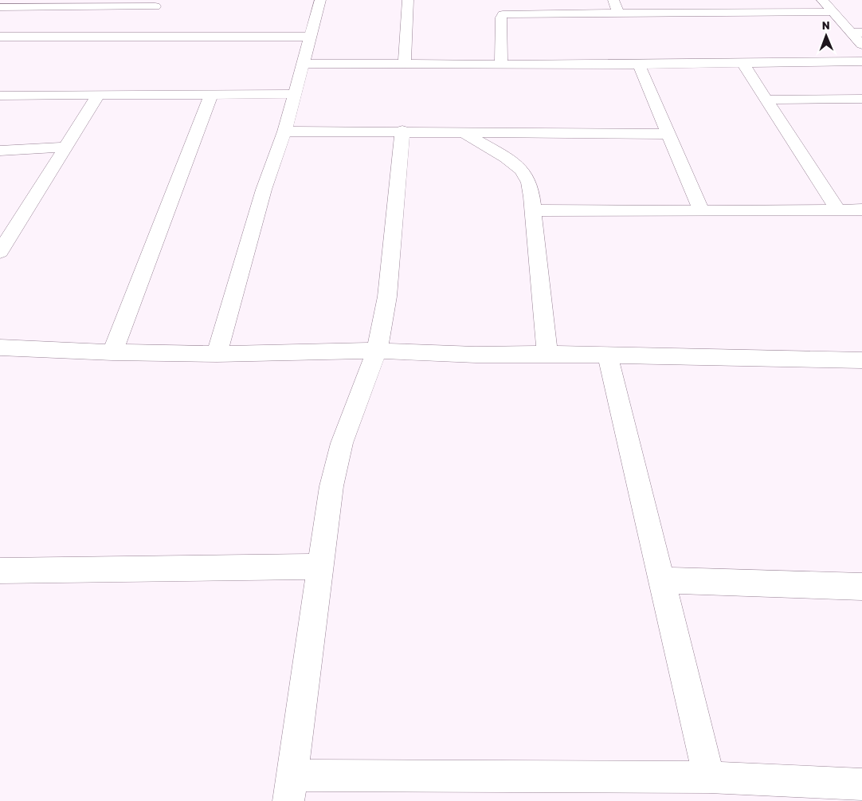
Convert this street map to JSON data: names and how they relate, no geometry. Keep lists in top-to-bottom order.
{
  "north": "top"
}
